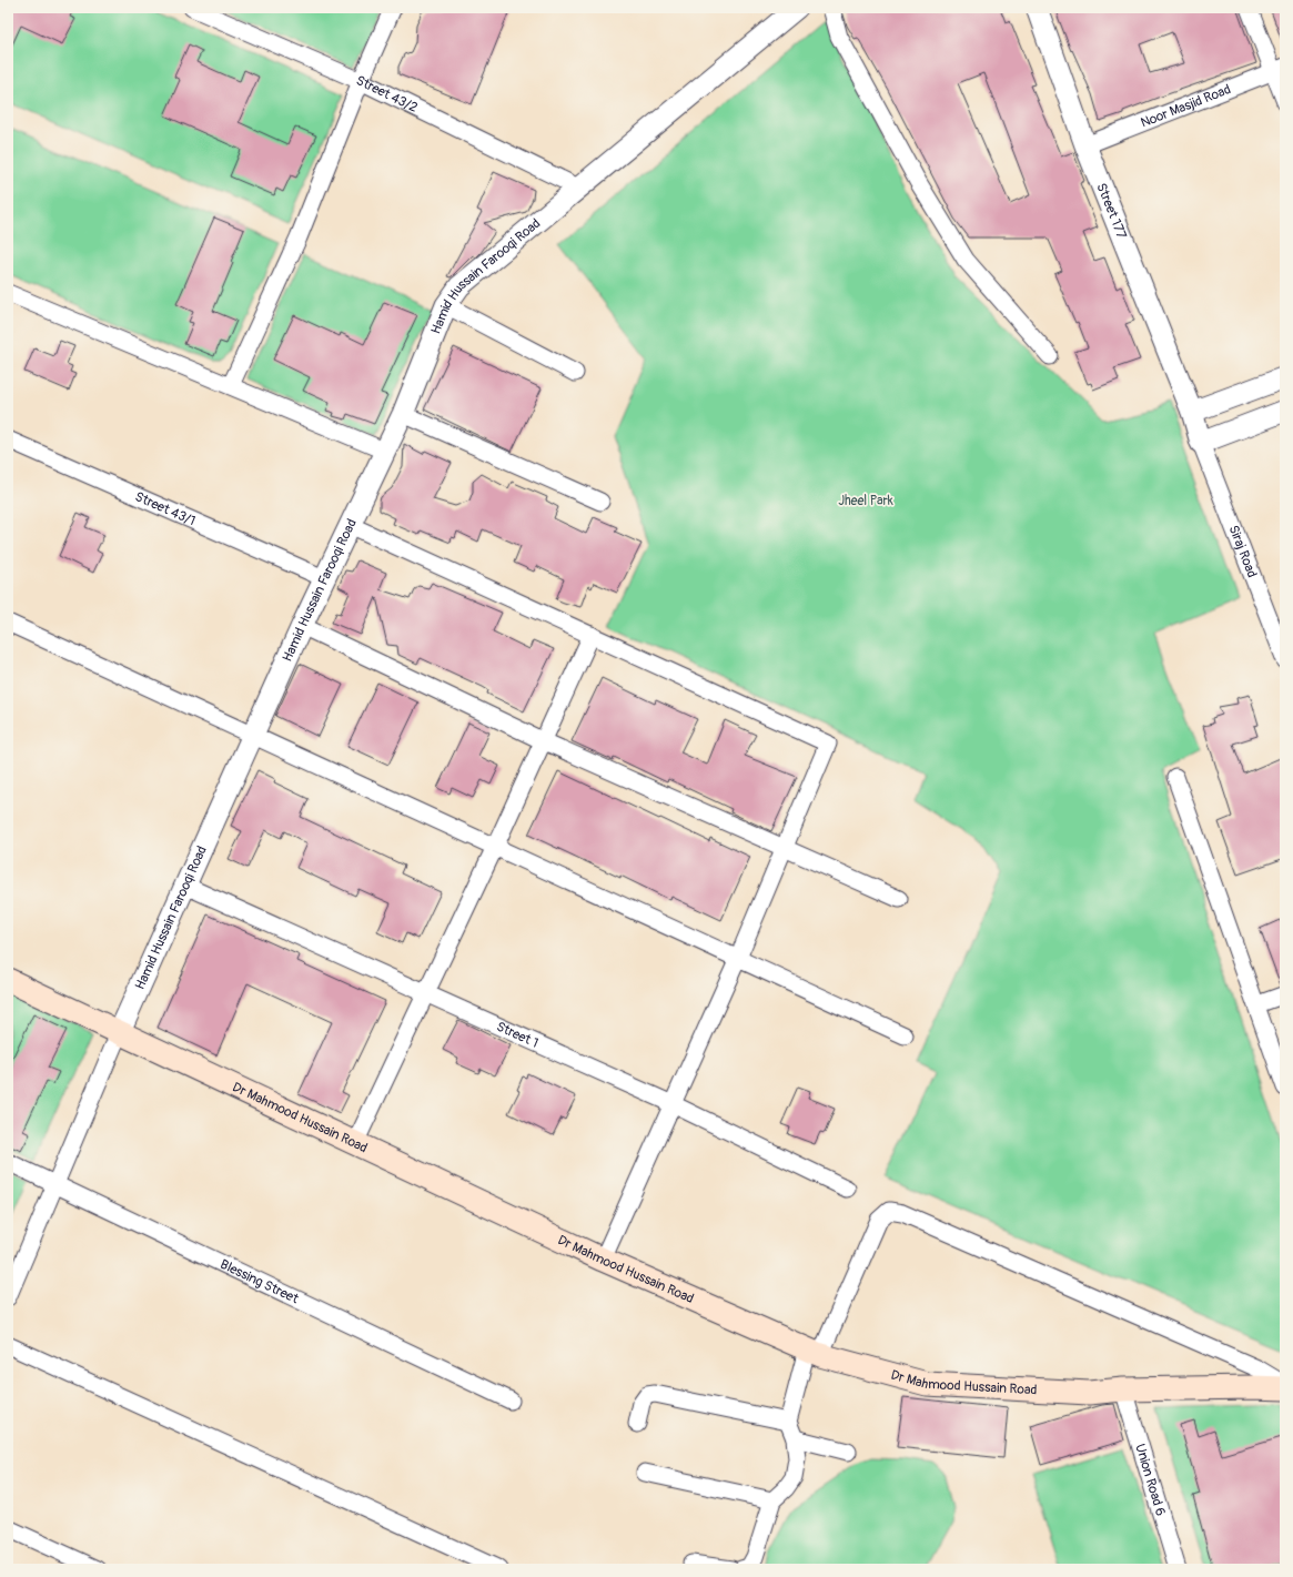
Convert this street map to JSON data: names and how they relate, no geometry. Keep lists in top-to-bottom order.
{
  "streets": {
    "main road": ["Dr Mahmood Hussain Road"],
    "street": [
      "Street 43/2",
      "Noor Masjid Road",
      "Street 177",
      "Hamid Hussain Farooqi Road",
      "Street 43/1",
      "Siraj Road",
      "Street 1",
      "Blessing Street",
      "Union Road 6"
    ]
  },
  "crossings": [
    ["Street 43/2", "Hamid Hussain Farooqi Road"],
    ["Noor Masjid Road", "Street 177"],
    ["Street 177", "Siraj Road"],
    ["Hamid Hussain Farooqi Road", "Street 43/1"],
    ["Hamid Hussain Farooqi Road", "Street 1"],
    ["Hamid Hussain Farooqi Road", "Dr Mahmood Hussain Road"],
    ["Hamid Hussain Farooqi Road", "Blessing Street"],
    ["Dr Mahmood Hussain Road", "Union Road 6"]
  ],
  "parks": ["Jheel Park"]
}
